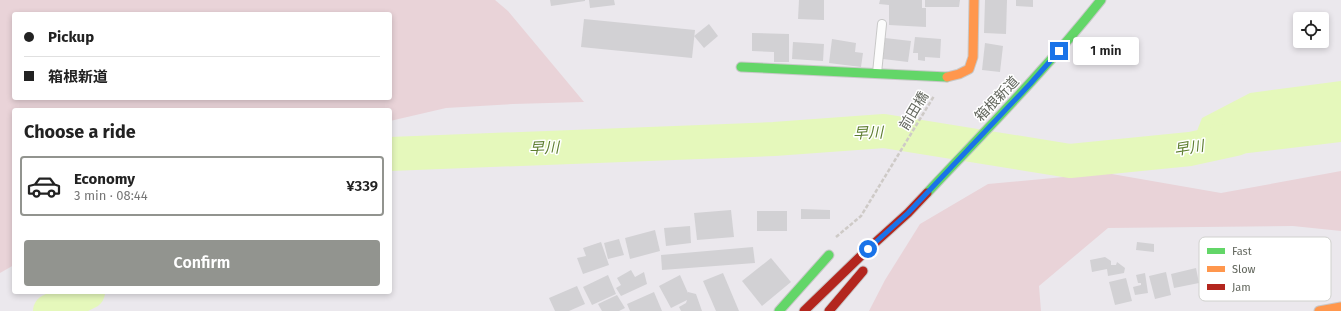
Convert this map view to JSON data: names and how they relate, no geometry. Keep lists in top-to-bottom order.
{
  "streets": {
    "main road": ["箱根新道"],
    "path": ["前田橋"]
  },
  "water": ["早川"],
  "legend": ["Fast", "Slow", "Jam"],
  "page": {
    "banner": ["Pickup", "箱根新道"],
    "bubble": "1 min",
    "heading": "Choose a ride",
    "list": [
      {
        "name": "Economy",
        "note": "3 min · 08:44",
        "value": "¥339"
      }
    ],
    "buttons": "Confirm"
  }
}
